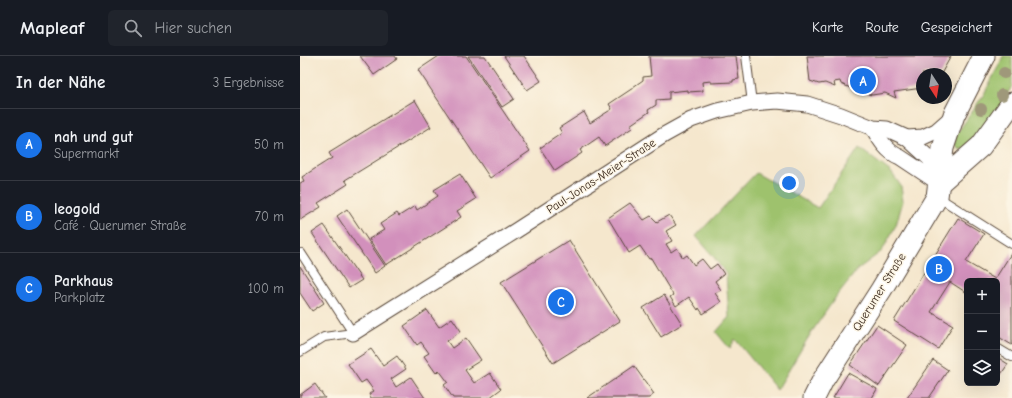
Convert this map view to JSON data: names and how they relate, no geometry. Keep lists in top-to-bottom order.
{
  "streets": {
    "street": ["Paul-Jonas-Meier-Straße", "Querumer Straße"]
  },
  "crossings": [
    ["Paul-Jonas-Meier-Straße", "Querumer Straße"]
  ],
  "north": "bottom",
  "page": {
    "header": "Mapleaf",
    "search": "Hier suchen",
    "nav": ["Karte", "Route", "Gespeichert"],
    "heading": ["In der Nähe", "3 Ergebnisse"],
    "pins": ["A", "B", "C"],
    "list": [
      {
        "mark": "A",
        "name": "nah und gut",
        "note": "Supermarkt",
        "value": "50 m"
      },
      {
        "mark": "B",
        "name": "leogold",
        "note": "Café · Querumer Straße",
        "value": "70 m"
      },
      {
        "mark": "C",
        "name": "Parkhaus",
        "note": "Parkplatz",
        "value": "100 m"
      }
    ],
    "map_buttons": ["+", "−"]
  }
}
